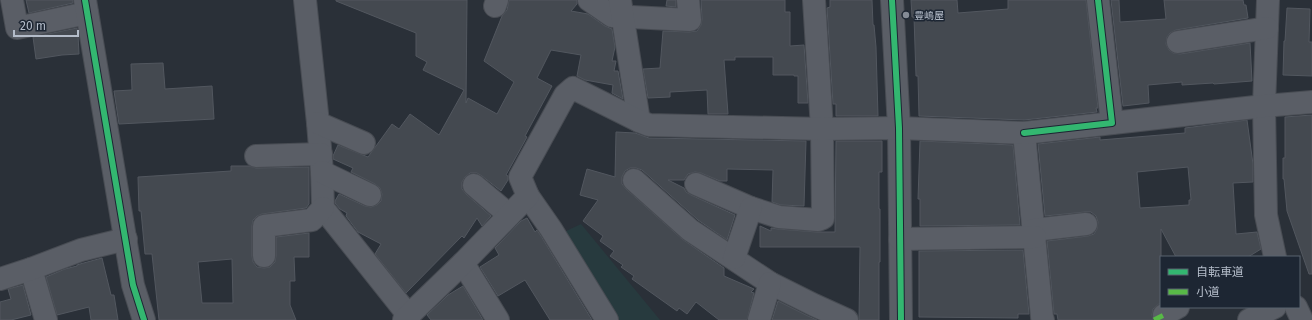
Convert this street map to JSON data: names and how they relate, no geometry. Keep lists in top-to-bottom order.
{
  "places": ["豊嶋屋"],
  "legend": ["自転車道", "小道"],
  "scale_bar": "20 m"
}
